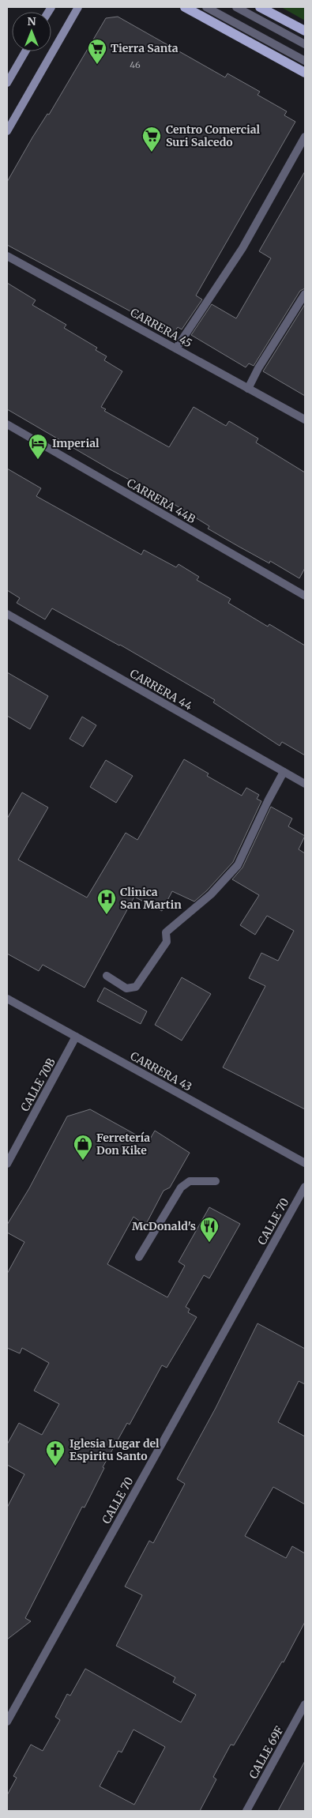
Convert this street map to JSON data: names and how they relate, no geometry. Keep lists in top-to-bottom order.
{
  "streets": {
    "street": [
      "CARRERA 45",
      "CARRERA 44B",
      "CARRERA 44",
      "CARRERA 43",
      "CALLE 70B",
      "CALLE 70",
      "CALLE 69F"
    ]
  },
  "crossings": [
    ["CARRERA 43", "CALLE 70B"]
  ],
  "places": {
    "supermarket": ["Tierra Santa", "Centro Comercial Suri Salcedo"],
    "hotel": ["Imperial"],
    "hospital": ["Clinica San Martin"],
    "shop": ["Ferretería Don Kike"],
    "restaurant": ["McDonald's"],
    "church": ["Iglesia Lugar del Espiritu Santo"]
  },
  "house_numbers": ["46"],
  "north": "top"
}
